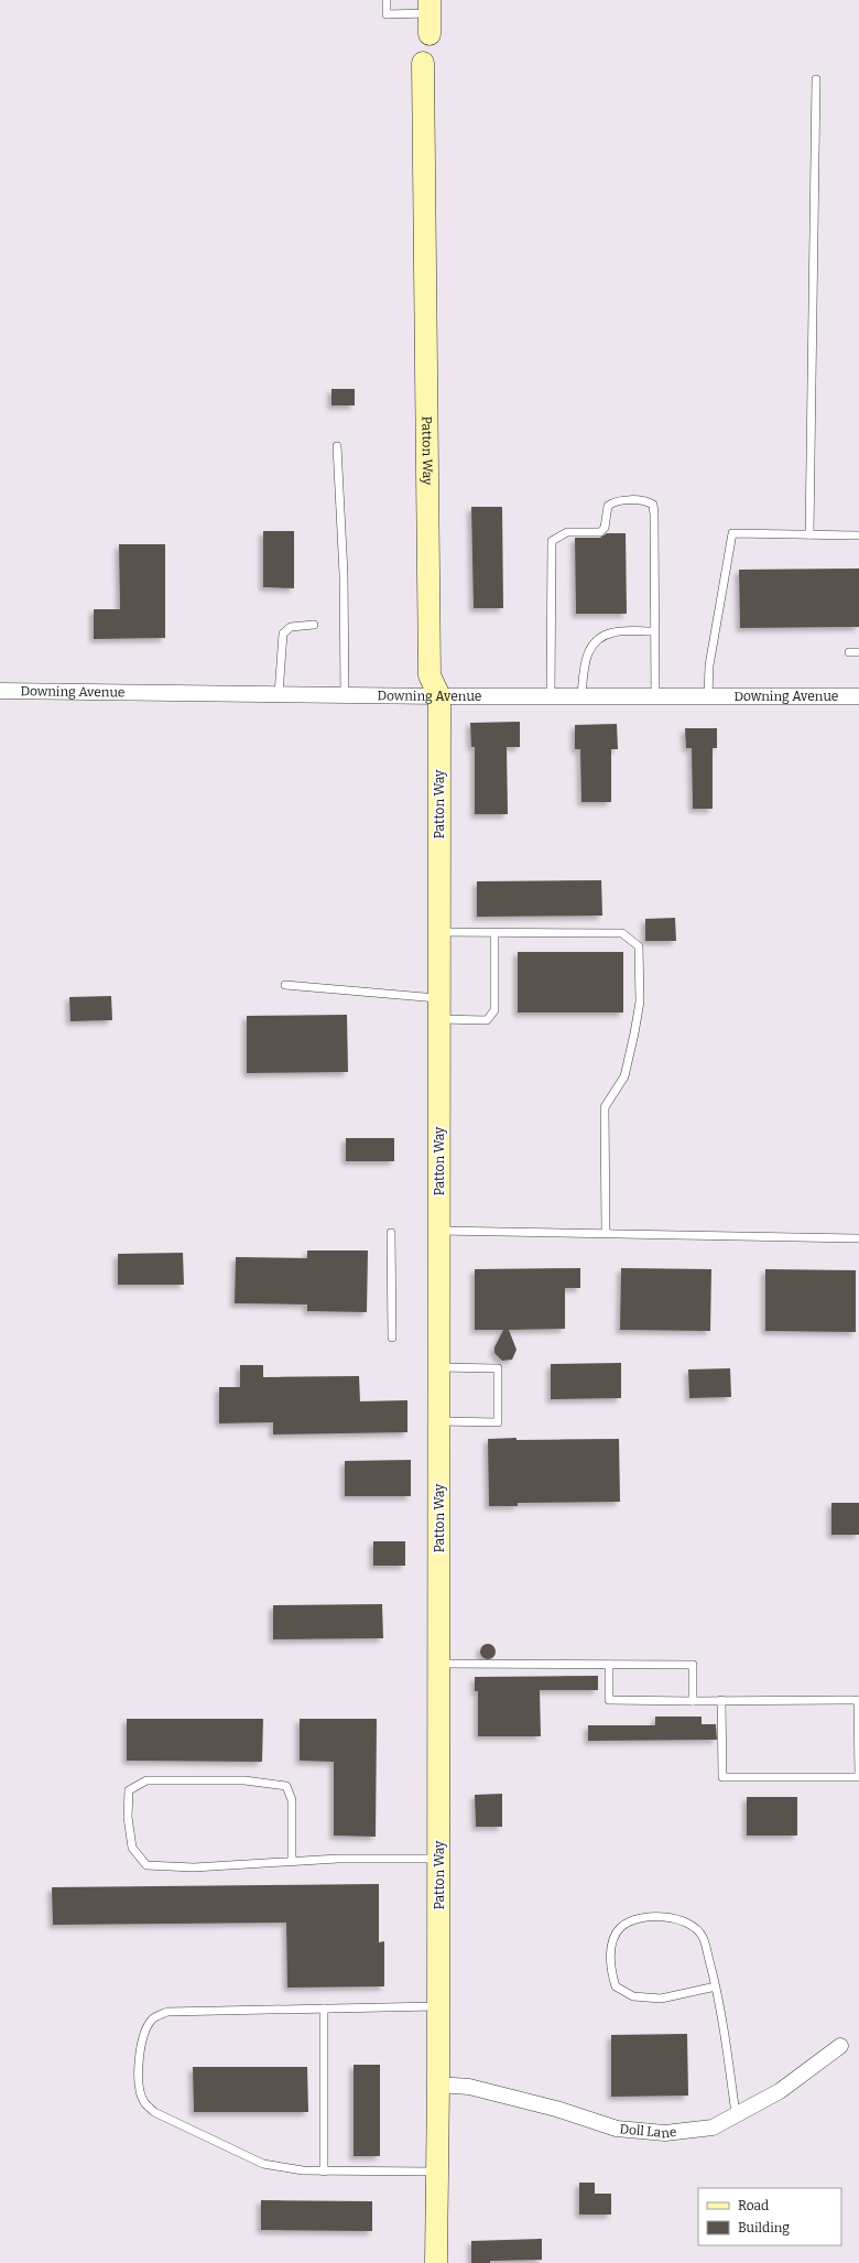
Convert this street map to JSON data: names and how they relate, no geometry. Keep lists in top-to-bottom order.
{
  "streets": {
    "street": ["Patton Way", "Downing Avenue", "Doll Lane"]
  },
  "crossings": [
    ["Patton Way", "Downing Avenue"],
    ["Patton Way", "Doll Lane"]
  ],
  "legend": ["Road", "Building"]
}
